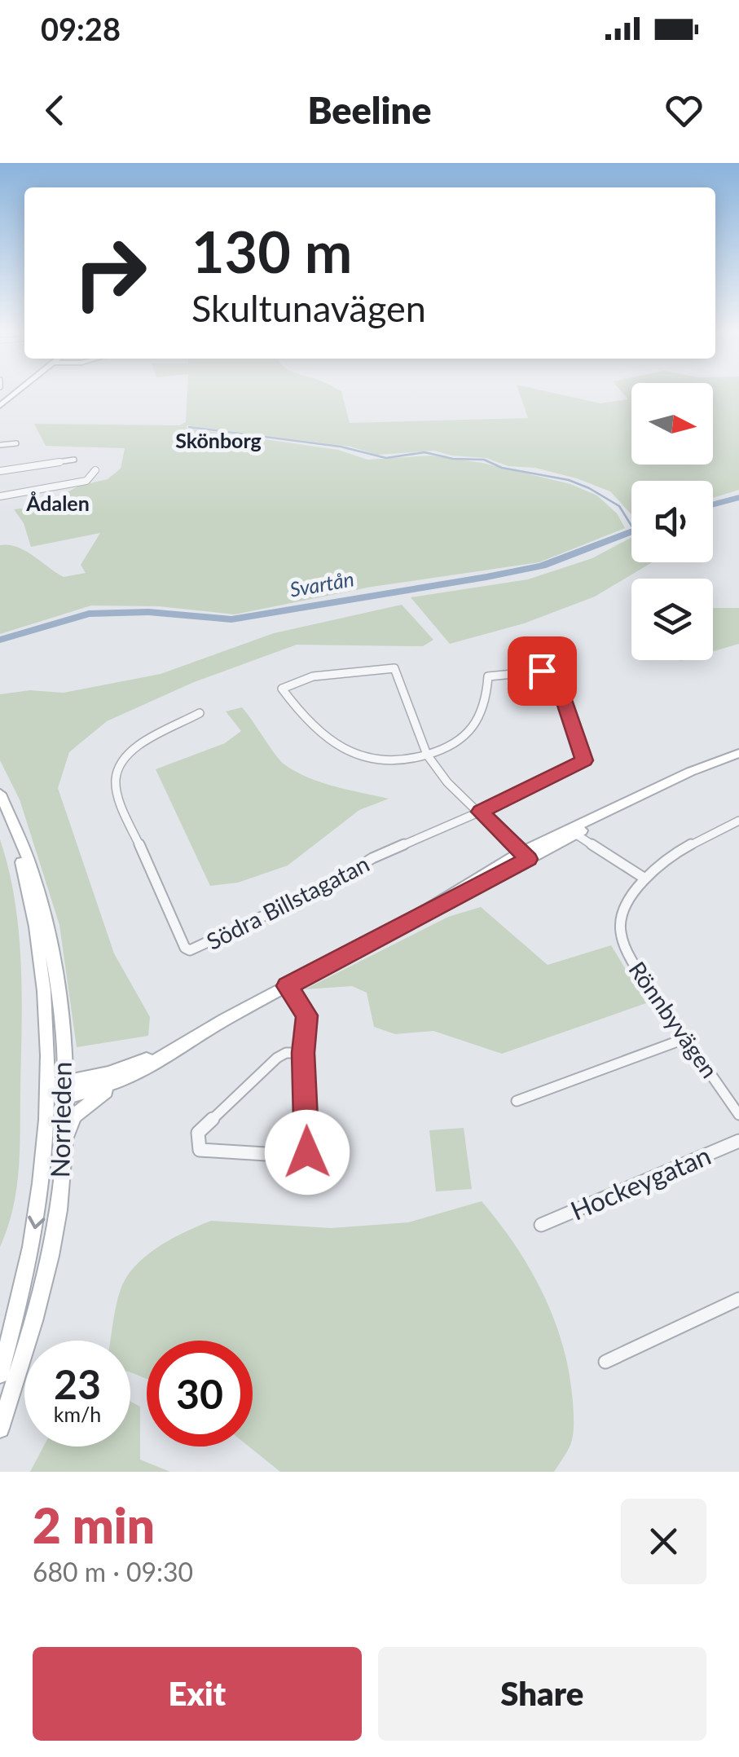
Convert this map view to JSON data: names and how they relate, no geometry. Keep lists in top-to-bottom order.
{
  "streets": {
    "main road": ["Norrleden"],
    "street": ["Södra Billstagatan", "Rönnbyvägen", "Hockeygatan"]
  },
  "districts": ["Skönborg", "Ådalen"],
  "water": ["Svartån"],
  "north": "right",
  "page": {
    "status": "09:28",
    "header": "Beeline",
    "turn": ["130 m", "Skultunavägen"],
    "speed": "23 km/h",
    "limit": "30",
    "heading": ["2 min", "680 m · 09:30"],
    "buttons": ["Exit", "Share"]
  }
}
